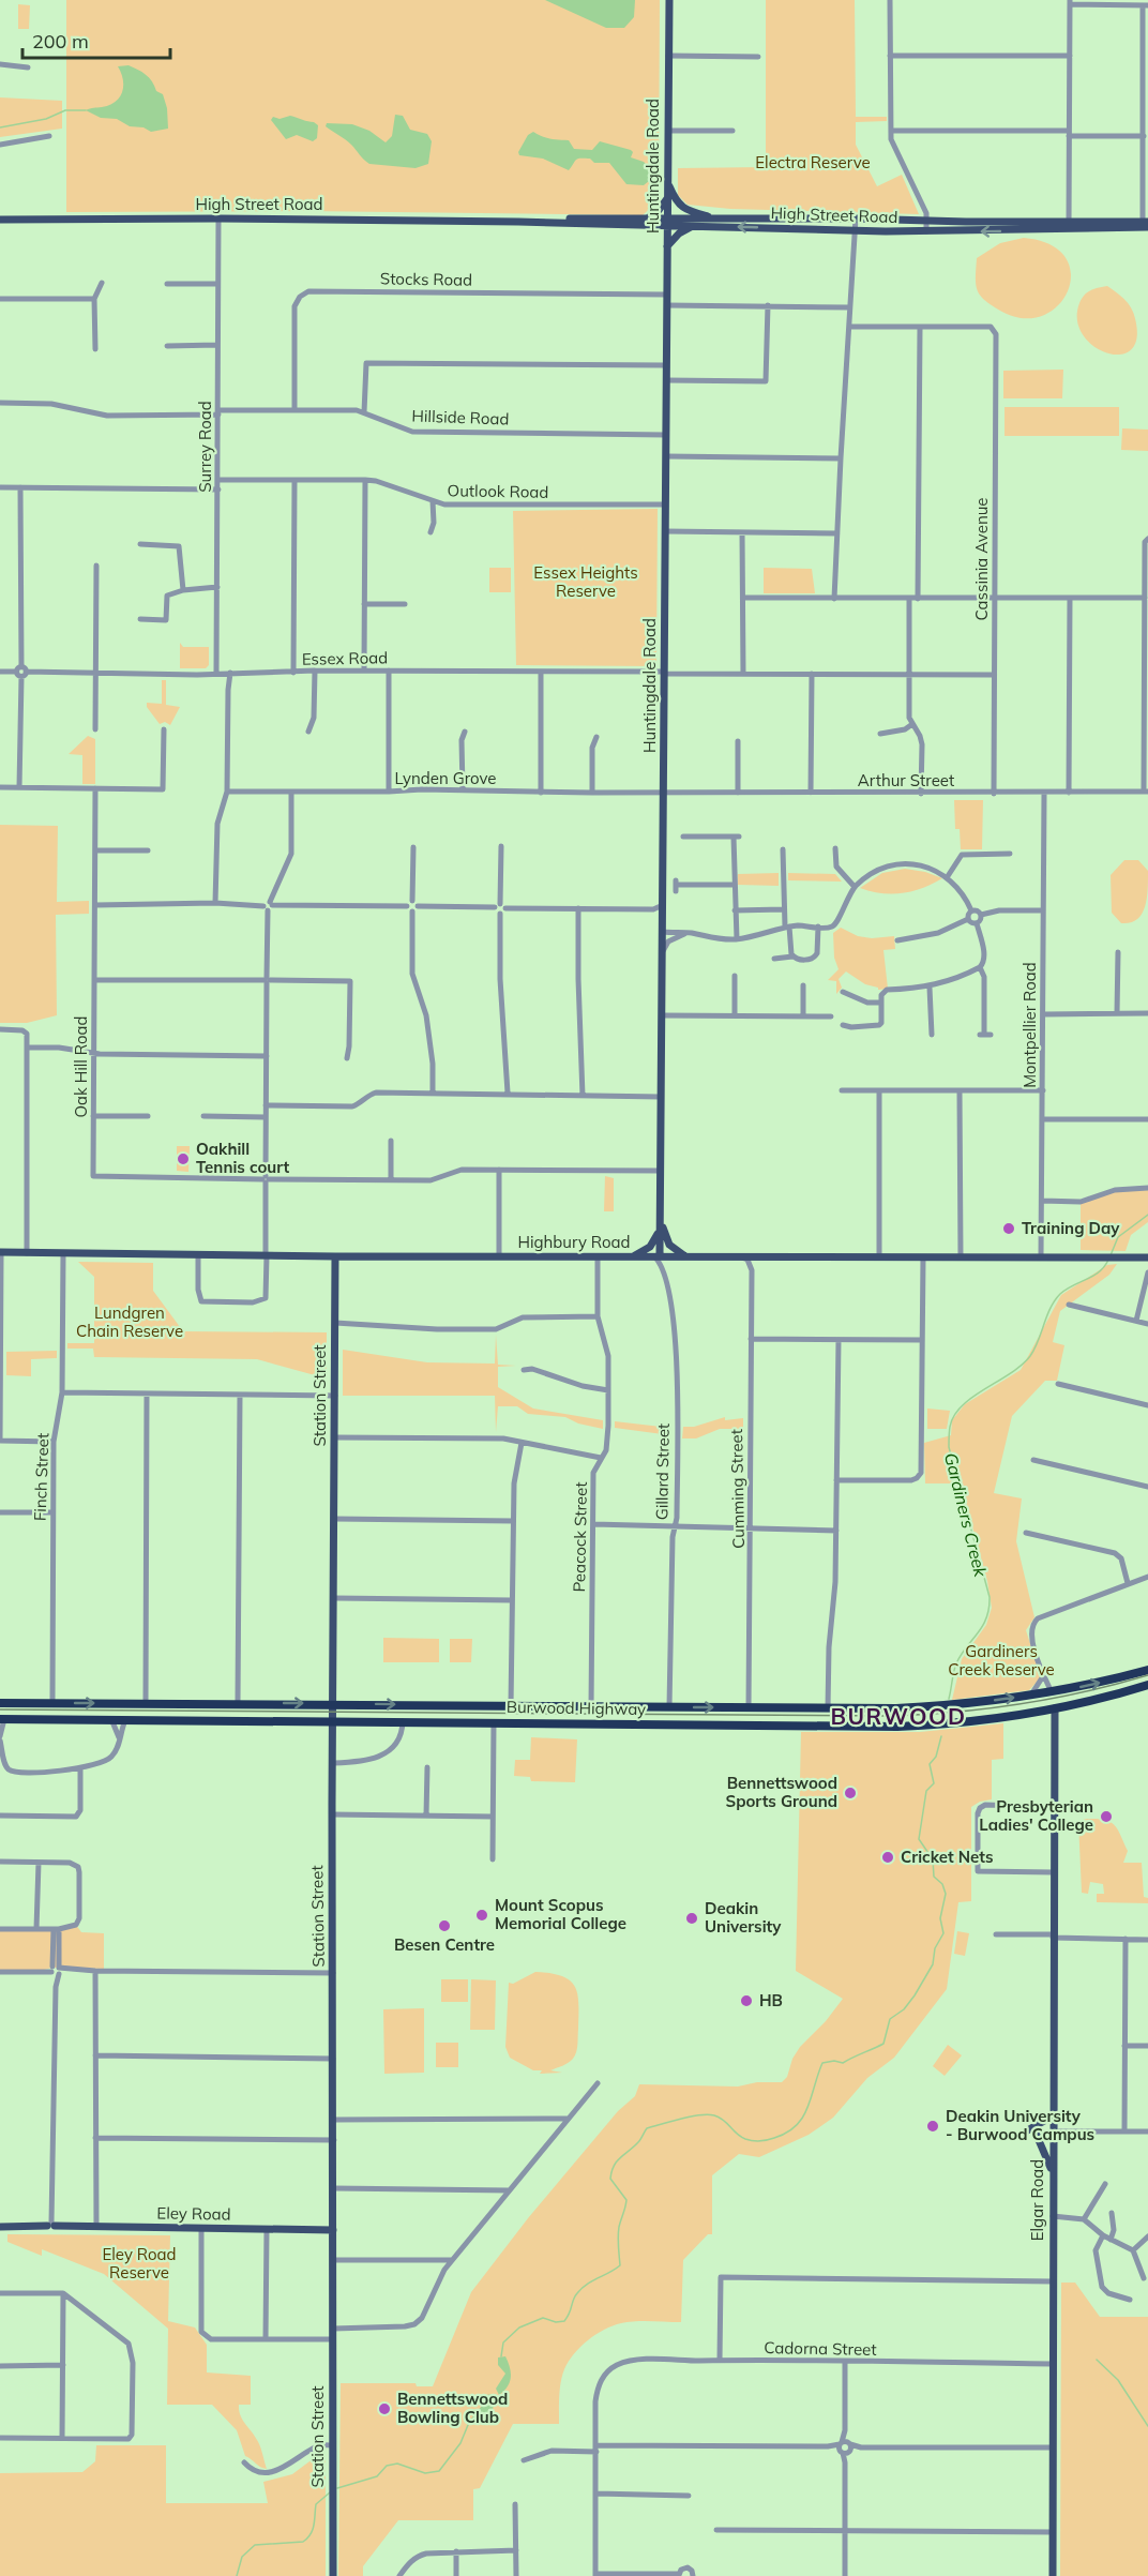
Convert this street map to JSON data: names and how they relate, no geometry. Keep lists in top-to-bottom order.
{
  "streets": {
    "highway": ["Burwood Highway"],
    "main road": [
      "Huntingdale Road",
      "High Street Road",
      "Highbury Road",
      "Station Street",
      "Elgar Road",
      "Eley Road"
    ],
    "street": [
      "Stocks Road",
      "Hillside Road",
      "Surrey Road",
      "Outlook Road",
      "Cassinia Avenue",
      "Essex Road",
      "Lynden Grove",
      "Arthur Street",
      "Montpellier Road",
      "Oak Hill Road",
      "Gillard Street",
      "Finch Street",
      "Cumming Street",
      "Peacock Street",
      "Cadorna Street"
    ]
  },
  "crossings": [
    ["Huntingdale Road", "High Street Road"],
    ["Huntingdale Road", "Stocks Road"],
    ["Huntingdale Road", "Hillside Road"],
    ["Huntingdale Road", "Outlook Road"],
    ["Huntingdale Road", "Essex Road"],
    ["Huntingdale Road", "Lynden Grove"],
    ["Huntingdale Road", "Arthur Street"],
    ["Huntingdale Road", "Highbury Road"],
    ["Huntingdale Road", "Gillard Street"],
    ["High Street Road", "Surrey Road"],
    ["Stocks Road", "Hillside Road"],
    ["Hillside Road", "Surrey Road"],
    ["Surrey Road", "Outlook Road"],
    ["Surrey Road", "Essex Road"],
    ["Cassinia Avenue", "Essex Road"],
    ["Cassinia Avenue", "Arthur Street"],
    ["Lynden Grove", "Arthur Street"],
    ["Arthur Street", "Montpellier Road"],
    ["Montpellier Road", "Highbury Road"],
    ["Highbury Road", "Station Street"],
    ["Highbury Road", "Gillard Street"],
    ["Highbury Road", "Finch Street"],
    ["Highbury Road", "Peacock Street"],
    ["Station Street", "Burwood Highway"],
    ["Station Street", "Eley Road"],
    ["Gillard Street", "Burwood Highway"],
    ["Finch Street", "Burwood Highway"],
    ["Cumming Street", "Burwood Highway"],
    ["Peacock Street", "Burwood Highway"],
    ["Burwood Highway", "Elgar Road"],
    ["Elgar Road", "Cadorna Street"]
  ],
  "districts": ["BURWOOD"],
  "water": ["Gardiners Creek"],
  "parks": [
    "Electra Reserve",
    "Essex Heights Reserve",
    "Lundgren Chain Reserve",
    "Gardiners Creek Reserve",
    "Eley Road Reserve"
  ],
  "places": [
    "Oakhill Tennis court",
    "Training Day",
    "Bennettswood Sports Ground",
    "Presbyterian Ladies' College",
    "Cricket Nets",
    "Mount Scopus Memorial College",
    "Deakin University",
    "Besen Centre",
    "HB",
    "Deakin University - Burwood Campus",
    "Bennettswood Bowling Club"
  ],
  "scale_bar": "200 m"
}
